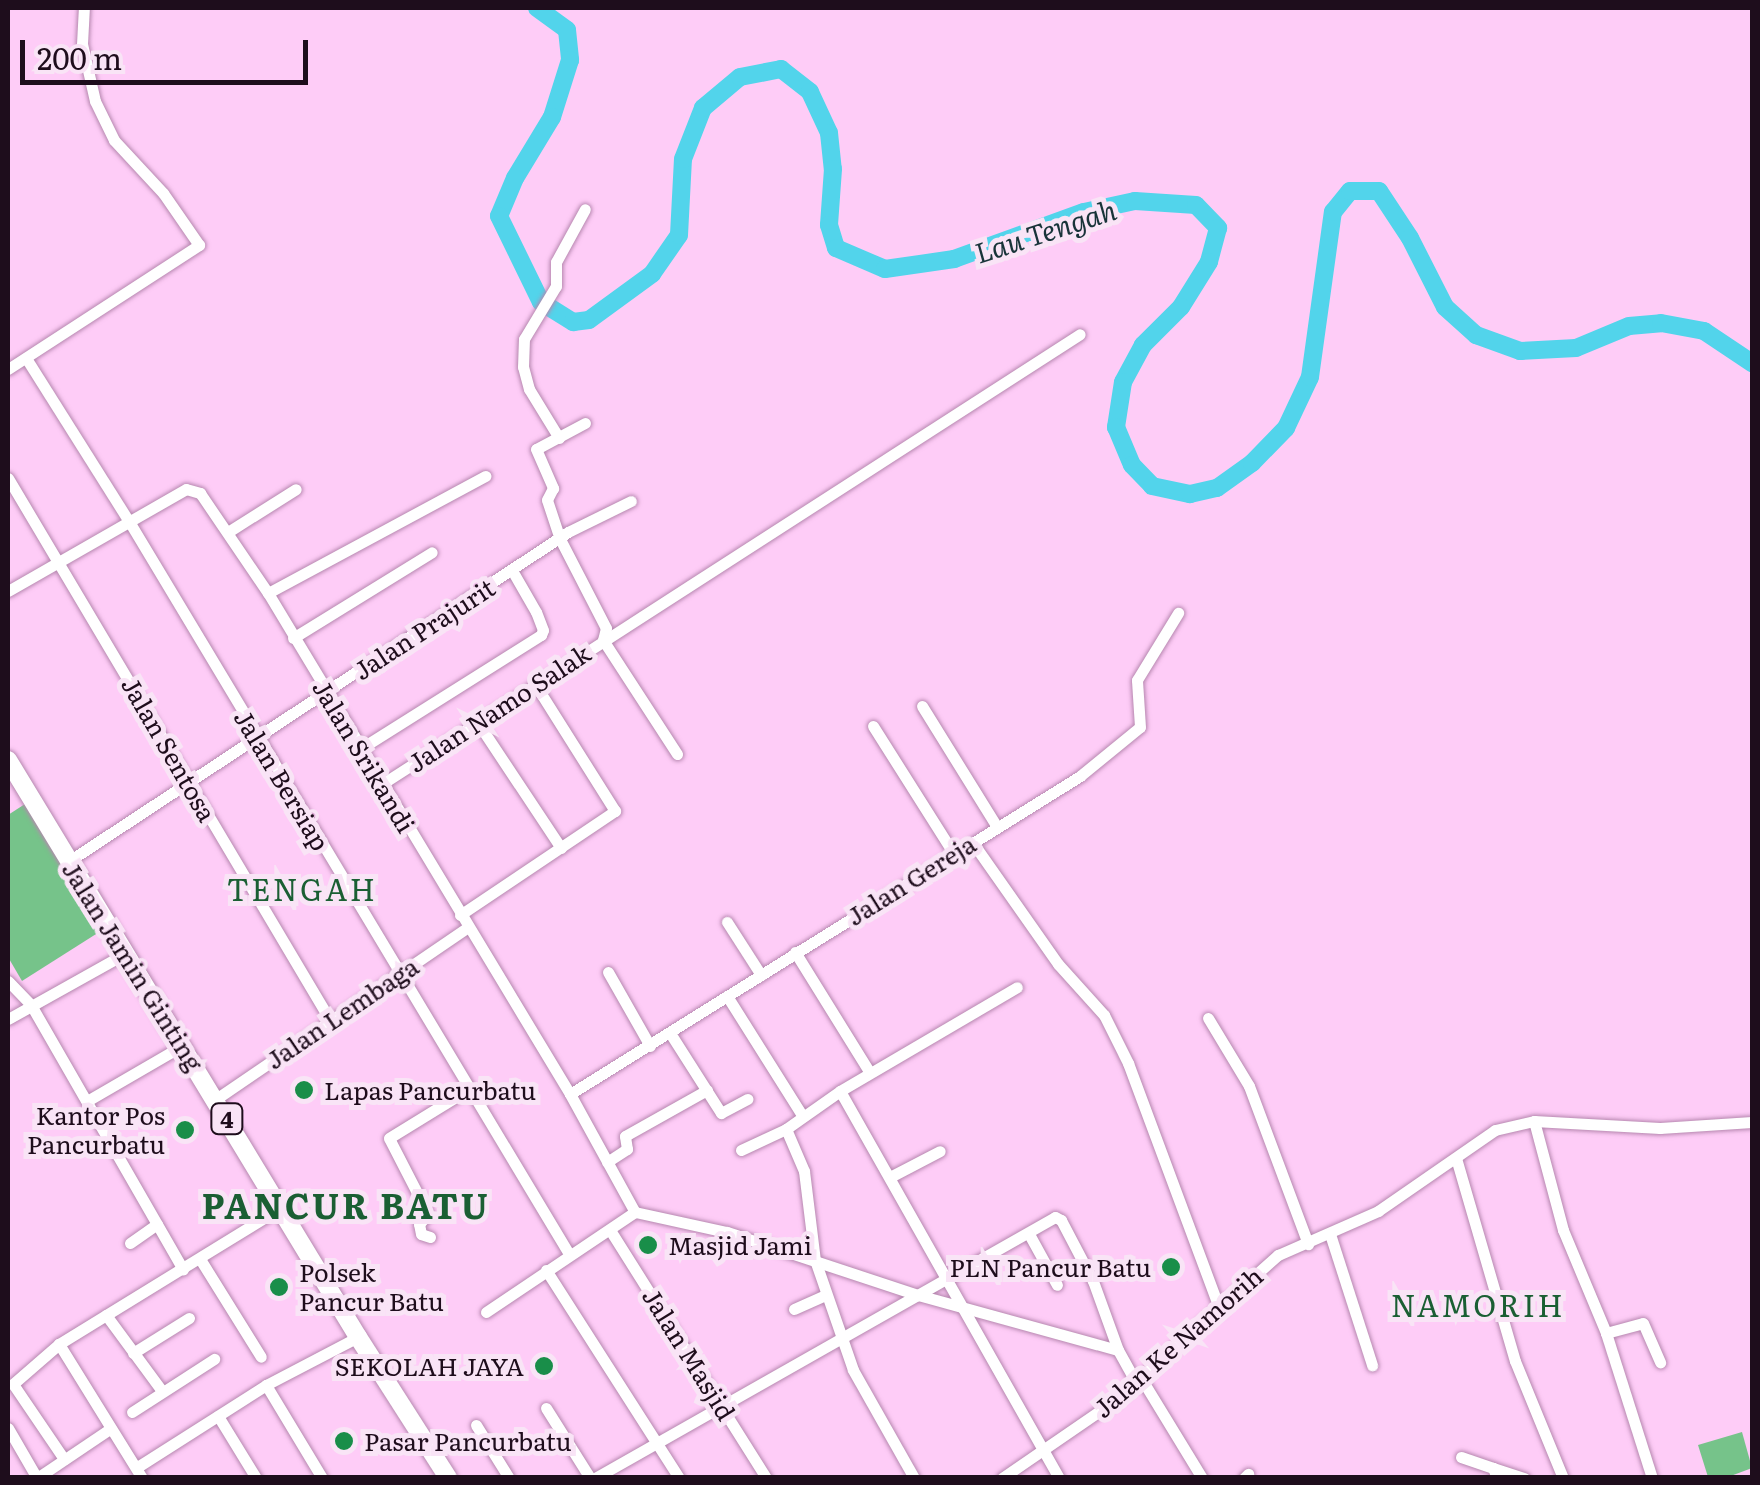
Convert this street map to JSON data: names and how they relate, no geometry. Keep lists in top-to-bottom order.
{
  "streets": {
    "highway": ["Jalan Jamin Ginting", "4"],
    "street": [
      "Jalan Prajurit",
      "Jalan Namo Salak",
      "Jalan Sentosa",
      "Jalan Srikandi",
      "Jalan Bersiap",
      "Jalan Gereja",
      "Jalan Lembaga",
      "Jalan Ke Namorih",
      "Jalan Masjid"
    ]
  },
  "crossings": [
    ["Jalan Prajurit", "Jalan Sentosa"],
    ["Jalan Prajurit", "Jalan Srikandi"],
    ["Jalan Prajurit", "Jalan Bersiap"],
    ["Jalan Prajurit", "Jalan Jamin Ginting"],
    ["Jalan Namo Salak", "Jalan Srikandi"],
    ["Jalan Sentosa", "Jalan Srikandi"],
    ["Jalan Sentosa", "Jalan Lembaga"],
    ["Jalan Srikandi", "Jalan Bersiap"],
    ["Jalan Srikandi", "Jalan Gereja"],
    ["Jalan Srikandi", "Jalan Lembaga"],
    ["Jalan Bersiap", "Jalan Lembaga"],
    ["Jalan Jamin Ginting", "Jalan Lembaga"]
  ],
  "districts": ["TENGAH", "PANCUR BATU", "NAMORIH"],
  "water": ["Lau Tengah"],
  "places": [
    "Lapas Pancurbatu",
    "Kantor Pos Pancurbatu",
    "Masjid Jami",
    "PLN Pancur Batu",
    "Polsek Pancur Batu",
    "SEKOLAH JAYA",
    "Pasar Pancurbatu"
  ],
  "scale_bar": "200 m"
}
